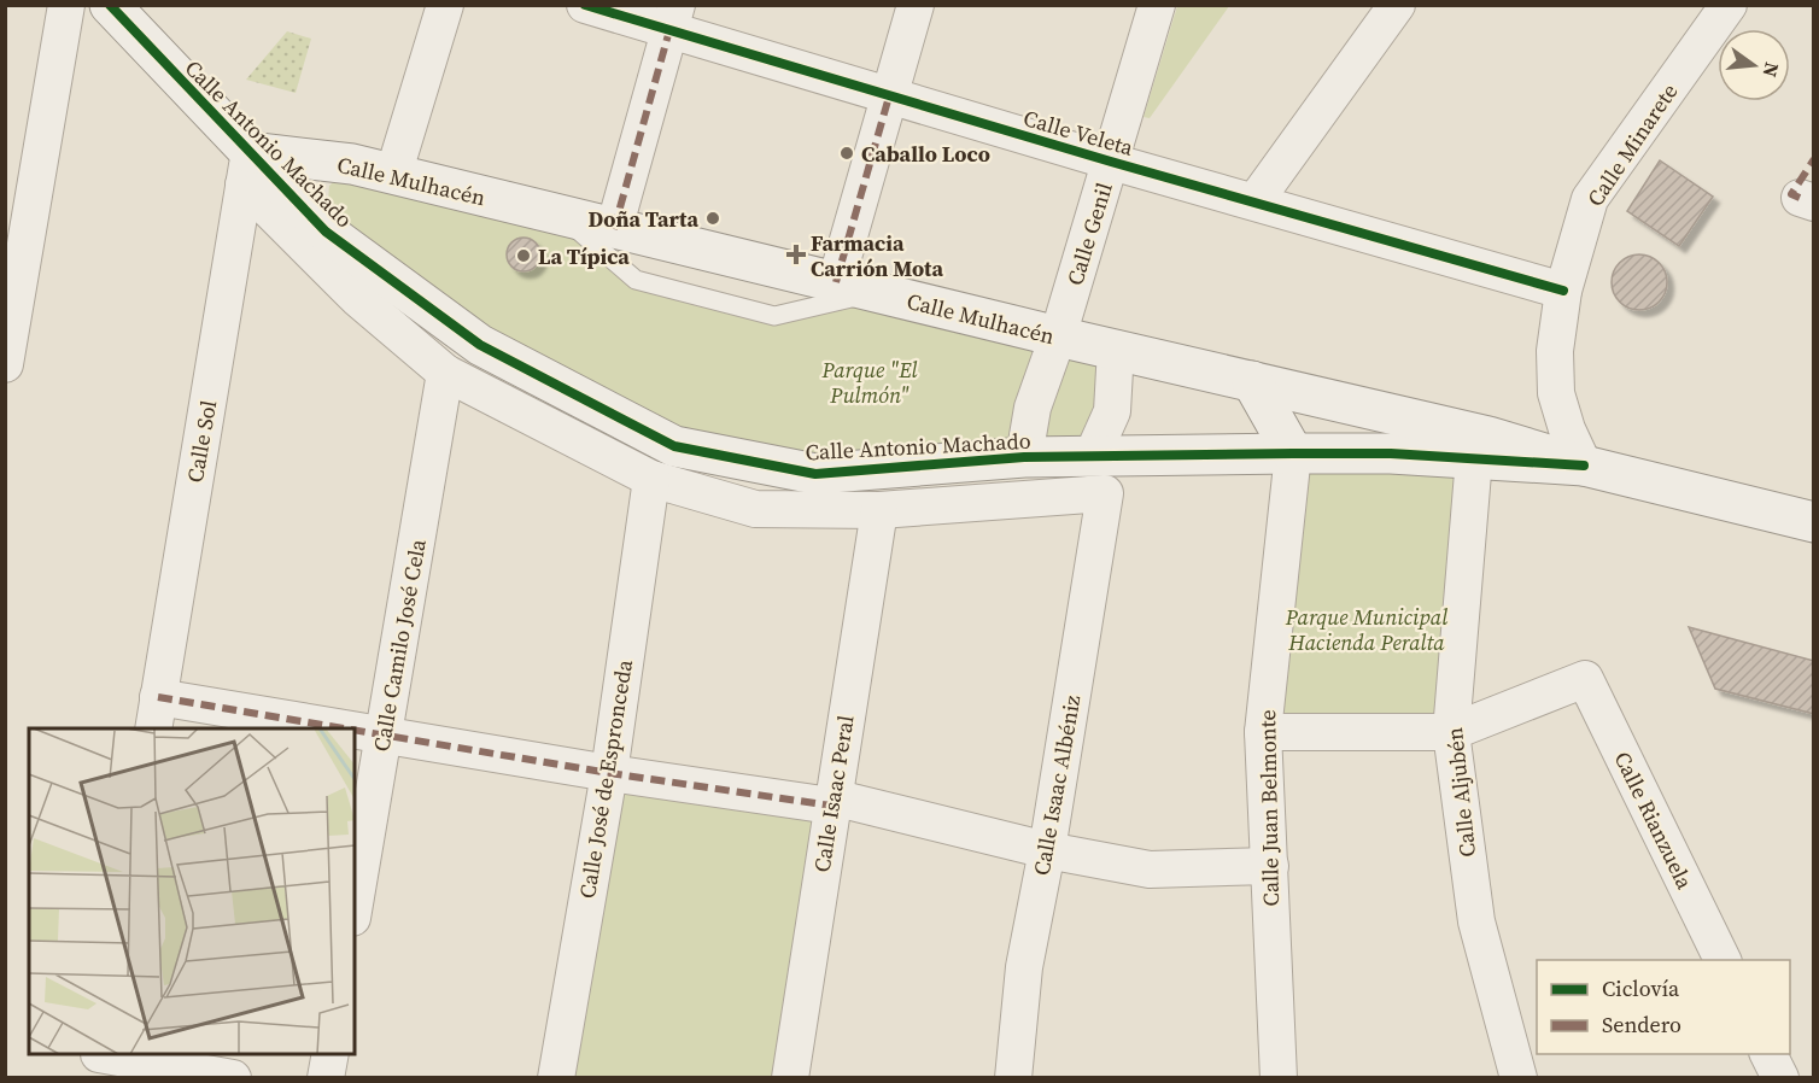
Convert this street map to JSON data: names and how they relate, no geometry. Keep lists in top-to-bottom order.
{
  "streets": {
    "street": [
      "Calle Veleta",
      "Calle Antonio Machado",
      "Calle Minarete",
      "Calle Mulhacén",
      "Calle Genil",
      "Calle Sol",
      "Calle Camilo José Cela",
      "Calle José de Espronceda",
      "Calle Isaac Albéniz",
      "Calle Aljubén",
      "Calle Isaac Peral",
      "Calle Juan Belmonte",
      "Calle Rianzuela"
    ]
  },
  "crossings": [
    ["Calle Veleta", "Calle Minarete"],
    ["Calle Veleta", "Calle Genil"],
    ["Calle Antonio Machado", "Calle Minarete"],
    ["Calle Antonio Machado", "Calle Mulhacén"],
    ["Calle Antonio Machado", "Calle Genil"],
    ["Calle Antonio Machado", "Calle Sol"],
    ["Calle Antonio Machado", "Calle Camilo José Cela"],
    ["Calle Antonio Machado", "Calle José de Espronceda"],
    ["Calle Antonio Machado", "Calle Isaac Albéniz"],
    ["Calle Antonio Machado", "Calle Aljubén"],
    ["Calle Antonio Machado", "Calle Isaac Peral"],
    ["Calle Antonio Machado", "Calle Juan Belmonte"],
    ["Calle Minarete", "Calle Mulhacén"],
    ["Calle Mulhacén", "Calle Genil"],
    ["Calle Mulhacén", "Calle Sol"],
    ["Calle Aljubén", "Calle Rianzuela"]
  ],
  "parks": ["Parque \"El Pulmón\"", "Parque Municipal Hacienda Peralta"],
  "places": {
    "other": ["Caballo Loco", "Doña Tarta", "La Típica"],
    "health": ["Farmacia Carrión Mota"]
  },
  "legend": ["Ciclovía", "Sendero"],
  "north": "right"
}
